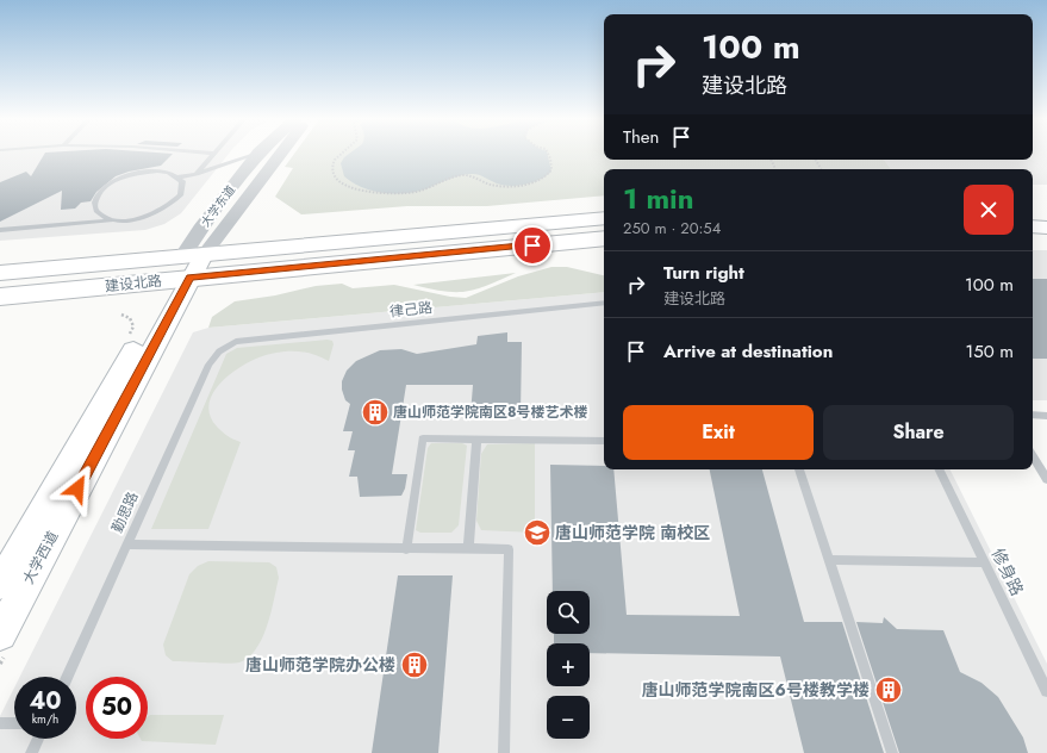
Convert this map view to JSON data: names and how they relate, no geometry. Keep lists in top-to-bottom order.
{
  "streets": {
    "main road": ["建设北路", "大学西道"],
    "street": ["大学东道"],
    "lane": ["律己路", "勤思路", "修身路"]
  },
  "crossings": [
    ["大学东道", "建设北路"],
    ["大学东道", "大学西道"],
    ["建设北路", "大学西道"],
    ["律己路", "勤思路"]
  ],
  "places": {
    "building": ["唐山师范学院南区8号楼艺术楼", "唐山师范学院办公楼", "唐山师范学院南区6号楼教学楼"],
    "school or university": ["唐山师范学院 南校区"]
  },
  "page": {
    "turn": ["100 m", "建设北路"],
    "then": "Then",
    "heading": ["1 min", "250 m · 20:54"],
    "list": [
      {
        "name": "Turn right",
        "note": "建设北路",
        "value": "100 m"
      },
      {
        "name": "Arrive at destination",
        "value": "150 m"
      }
    ],
    "buttons": ["Exit", "Share"],
    "map_buttons": ["+", "−"],
    "speed": "40 km/h",
    "limit": "50"
  }
}
